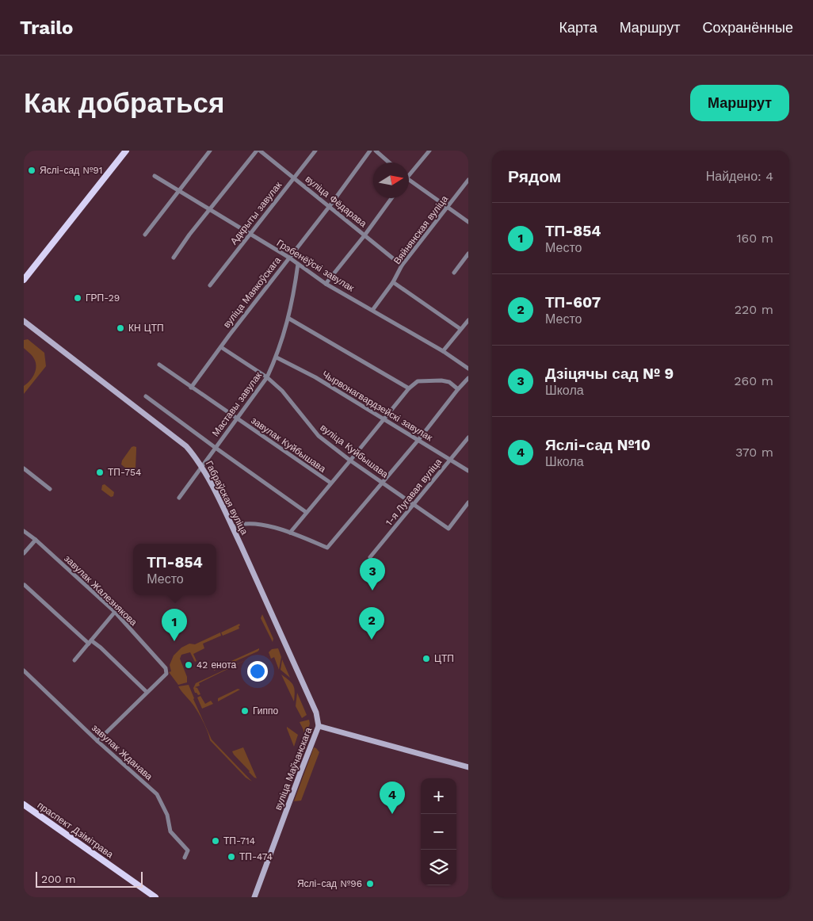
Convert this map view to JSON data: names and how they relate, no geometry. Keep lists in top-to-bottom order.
{
  "streets": {
    "main road": ["Габраўская вуліца", "вуліца Маўчанскага", "праспект Дзімітрава"],
    "street": [
      "вуліца Фёдарава",
      "Адкрыты завулак",
      "Вяйнянская вуліца",
      "Грэбенёўскі завулак",
      "вуліца Маякоўскага",
      "Маставы завулак",
      "Чырвонагвардзейскі завулак",
      "завулак Куйбышава",
      "вуліца Куйбышава",
      "1-я Лугавая вуліца",
      "завулак Жалезнякова",
      "завулак Жданава"
    ]
  },
  "crossings": [
    ["вуліца Фёдарава", "Адкрыты завулак"],
    ["вуліца Фёдарава", "Вяйнянская вуліца"],
    ["вуліца Фёдарава", "вуліца Маякоўскага"],
    ["Адкрыты завулак", "Грэбенёўскі завулак"],
    ["Вяйнянская вуліца", "Грэбенёўскі завулак"],
    ["Грэбенёўскі завулак", "вуліца Маякоўскага"],
    ["Грэбенёўскі завулак", "Маставы завулак"],
    ["вуліца Маякоўскага", "завулак Куйбышава"],
    ["вуліца Маякоўскага", "вуліца Куйбышава"],
    ["Маставы завулак", "Чырвонагвардзейскі завулак"],
    ["Маставы завулак", "завулак Куйбышава"],
    ["Маставы завулак", "вуліца Куйбышава"],
    ["Маставы завулак", "Габраўская вуліца"],
    ["Чырвонагвардзейскі завулак", "1-я Лугавая вуліца"],
    ["вуліца Куйбышава", "1-я Лугавая вуліца"],
    ["Габраўская вуліца", "вуліца Маўчанскага"]
  ],
  "places": [
    "Яслі-сад №91",
    "ГРП-29",
    "КН ЦТП",
    "ТП-754",
    "ЦТП",
    "42 енота",
    "Гиппо",
    "ТП-714",
    "ТП-474",
    "Яслі-сад №96"
  ],
  "scale_bar": "200 m",
  "north": "right",
  "page": {
    "header": "Trailo",
    "nav": ["Карта", "Маршрут", "Сохранённые"],
    "buttons": "Маршрут",
    "title": "Как добраться",
    "heading": ["Рядом", "Найдено: 4"],
    "list": [
      {
        "mark": "1",
        "name": "ТП-854",
        "note": "Место",
        "value": "160 m"
      },
      {
        "mark": "2",
        "name": "ТП-607",
        "note": "Место",
        "value": "220 m"
      },
      {
        "mark": "3",
        "name": "Дзіцячы сад № 9",
        "note": "Школа",
        "value": "260 m"
      },
      {
        "mark": "4",
        "name": "Яслі-сад №10",
        "note": "Школа",
        "value": "370 m"
      }
    ],
    "popup": ["ТП-854", "Место"],
    "pins": [
      "3",
      "2",
      "1",
      "4"
    ],
    "map_buttons": ["+", "−"],
    "scale": "200 m"
  }
}
